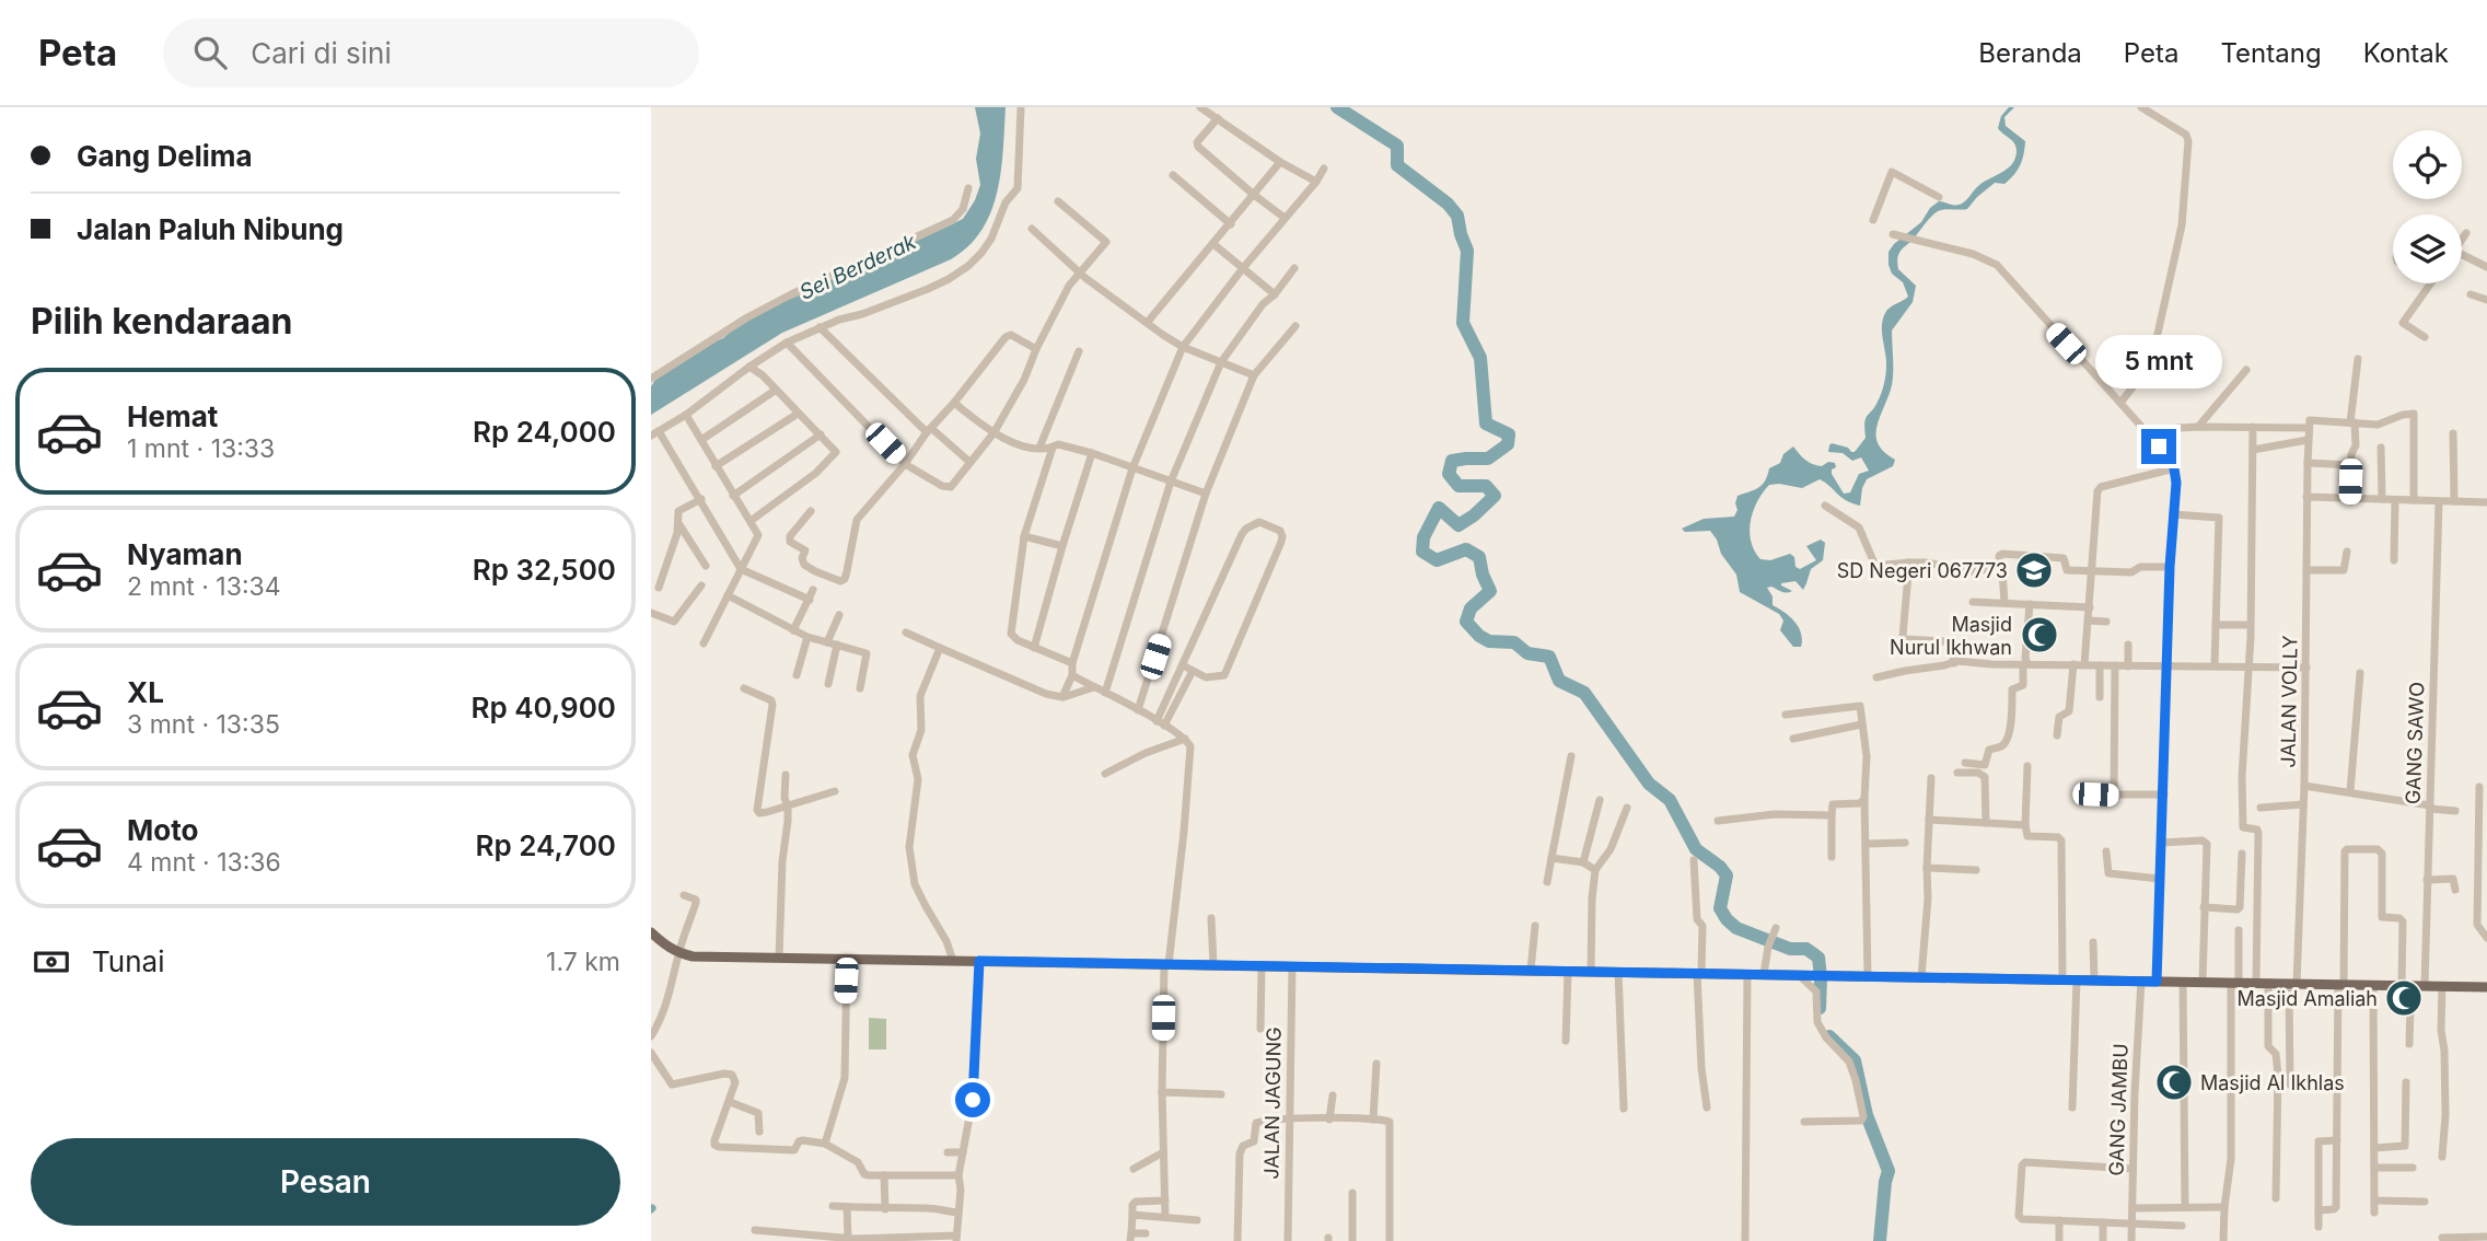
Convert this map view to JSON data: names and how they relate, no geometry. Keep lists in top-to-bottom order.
{
  "streets": {
    "street": [
      "JALAN VOLLY",
      "GANG SAWO",
      "JALAN JAGUNG",
      "GANG JAMBU"
    ]
  },
  "water": ["Sei Berderak"],
  "places": {
    "school or university": ["SD Negeri 067773"],
    "mosque": ["Masjid Nurul Ikhwan", "Masjid Amaliah", "Masjid Al Ikhlas"]
  },
  "page": {
    "header": "Peta",
    "search": "Cari di sini",
    "nav": [
      "Beranda",
      "Peta",
      "Tentang",
      "Kontak"
    ],
    "banner": ["Gang Delima", "Jalan Paluh Nibung"],
    "heading": "Pilih kendaraan",
    "bubble": "5 mnt",
    "list": [
      {
        "name": "Hemat",
        "note": "1 mnt · 13:33",
        "value": "Rp 24,000"
      },
      {
        "name": "Nyaman",
        "note": "2 mnt · 13:34",
        "value": "Rp 32,500"
      },
      {
        "name": "XL",
        "note": "3 mnt · 13:35",
        "value": "Rp 40,900"
      },
      {
        "name": "Moto",
        "note": "4 mnt · 13:36",
        "value": "Rp 24,700"
      }
    ],
    "pay": ["Tunai", "1.7 km"],
    "buttons": "Pesan"
  }
}
